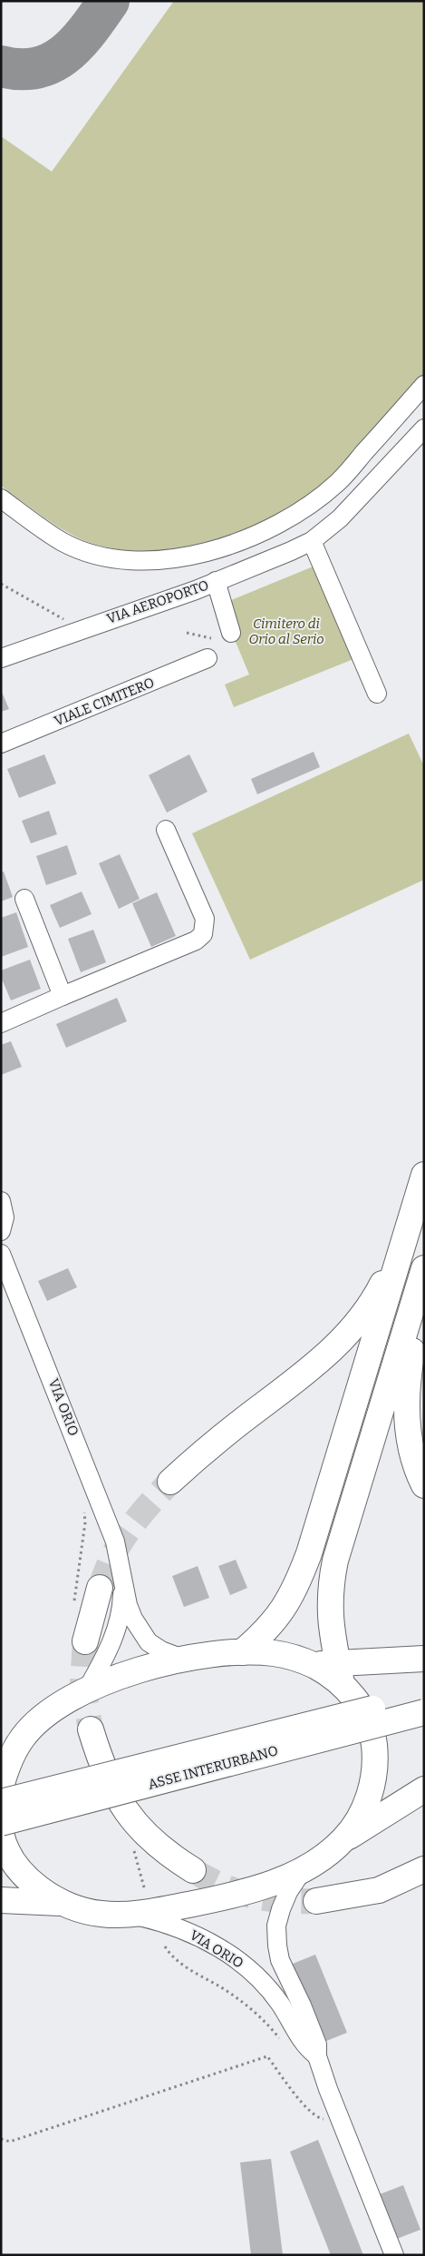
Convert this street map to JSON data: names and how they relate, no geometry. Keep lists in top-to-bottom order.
{
  "streets": {
    "highway": ["ASSE INTERURBANO"],
    "street": ["VIA AEROPORTO", "VIALE CIMITERO", "VIA ORIO"]
  },
  "parks": ["Cimitero di Orio al Serio"]
}
